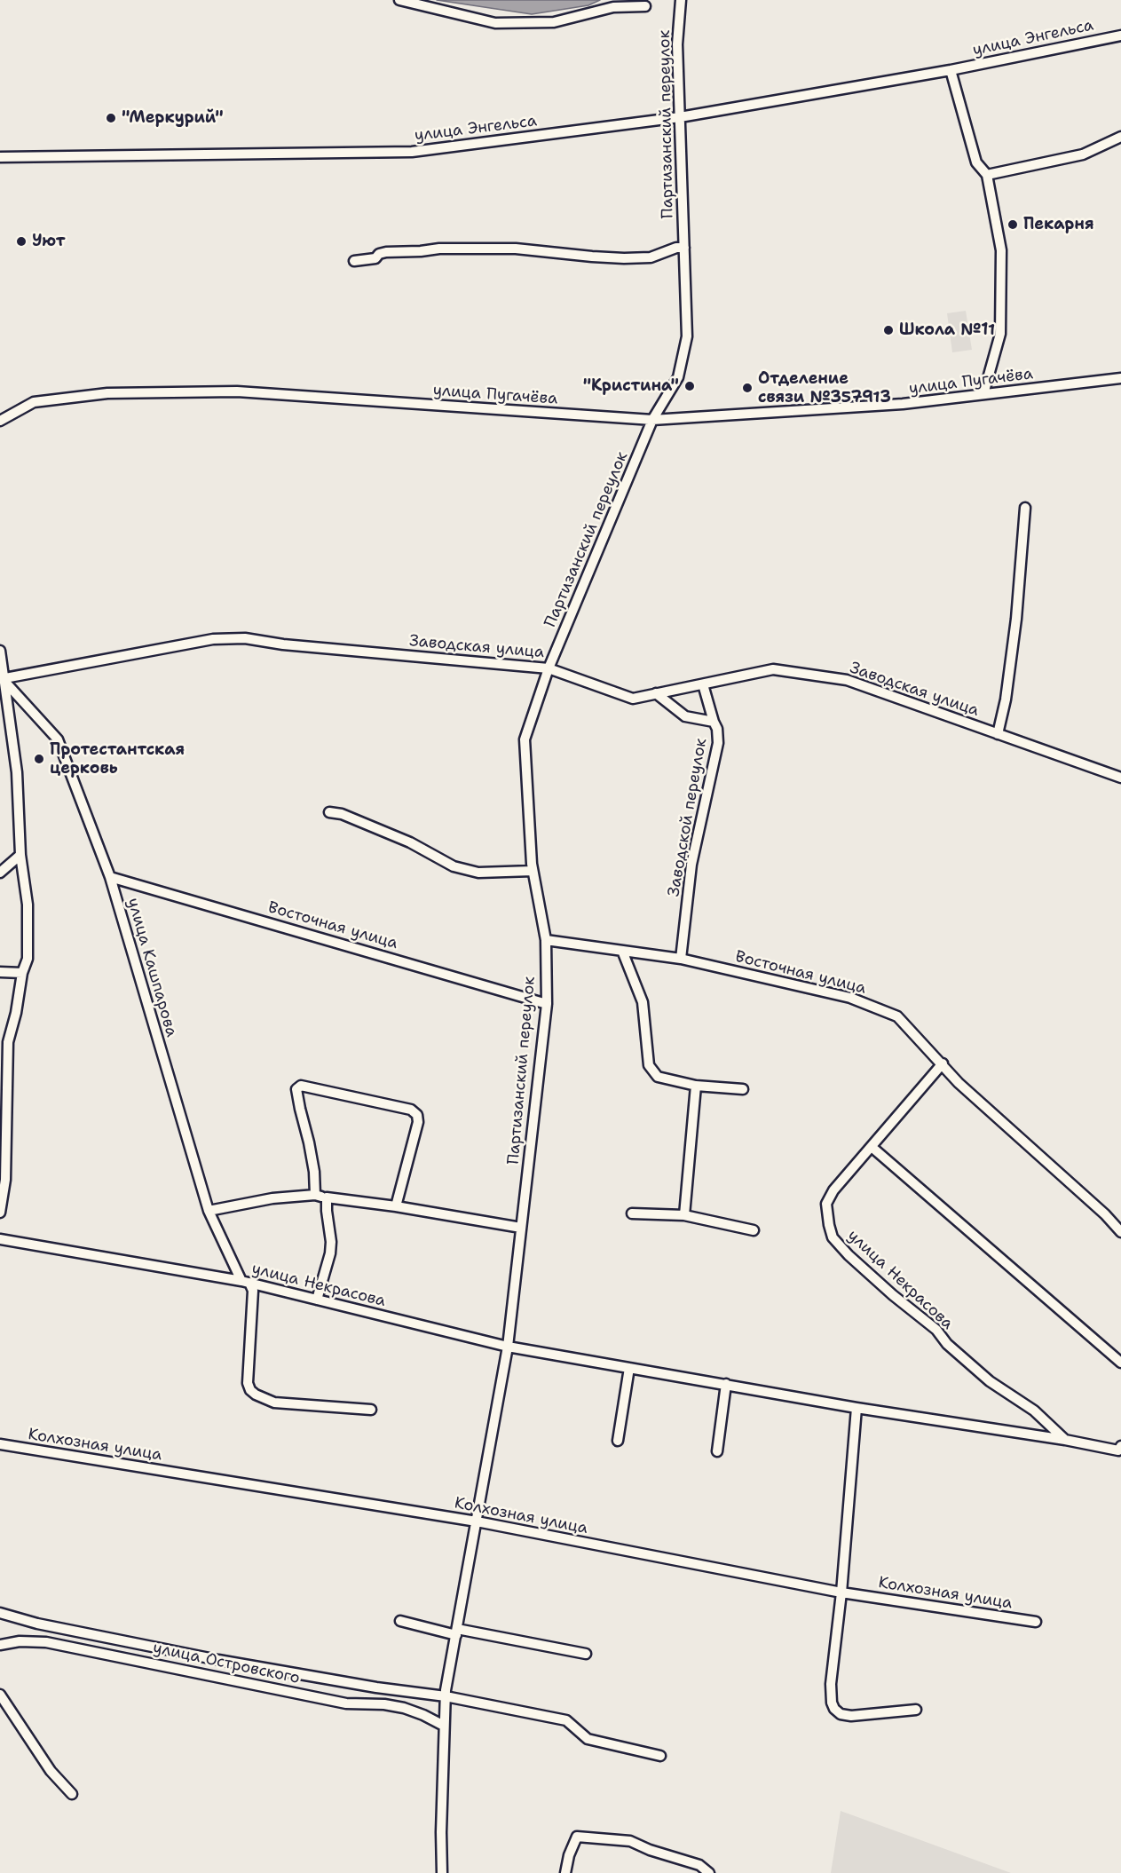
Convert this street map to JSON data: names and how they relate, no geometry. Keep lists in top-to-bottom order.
{
  "streets": {
    "street": [
      "улица Энгельса",
      "Партизанский переулок",
      "улица Пугачёва",
      "Заводская улица",
      "Заводской переулок",
      "Восточная улица",
      "улица Кашпарова",
      "улица Некрасова",
      "Колхозная улица",
      "улица Островского"
    ]
  },
  "crossings": [
    ["улица Энгельса", "Партизанский переулок"],
    ["Партизанский переулок", "улица Пугачёва"],
    ["Партизанский переулок", "Заводская улица"],
    ["Партизанский переулок", "Восточная улица"],
    ["Партизанский переулок", "улица Некрасова"],
    ["Партизанский переулок", "Колхозная улица"],
    ["Партизанский переулок", "улица Островского"],
    ["Заводская улица", "Заводской переулок"],
    ["Заводская улица", "улица Кашпарова"],
    ["Заводской переулок", "Восточная улица"],
    ["Восточная улица", "улица Кашпарова"],
    ["Восточная улица", "улица Некрасова"],
    ["улица Кашпарова", "улица Некрасова"]
  ],
  "places": [
    "\"Меркурий\"",
    "Пекарня",
    "Уют",
    "Школа №11",
    "\"Кристина\"",
    "Отделение связи №357913",
    "Протестантская церковь"
  ]
}
